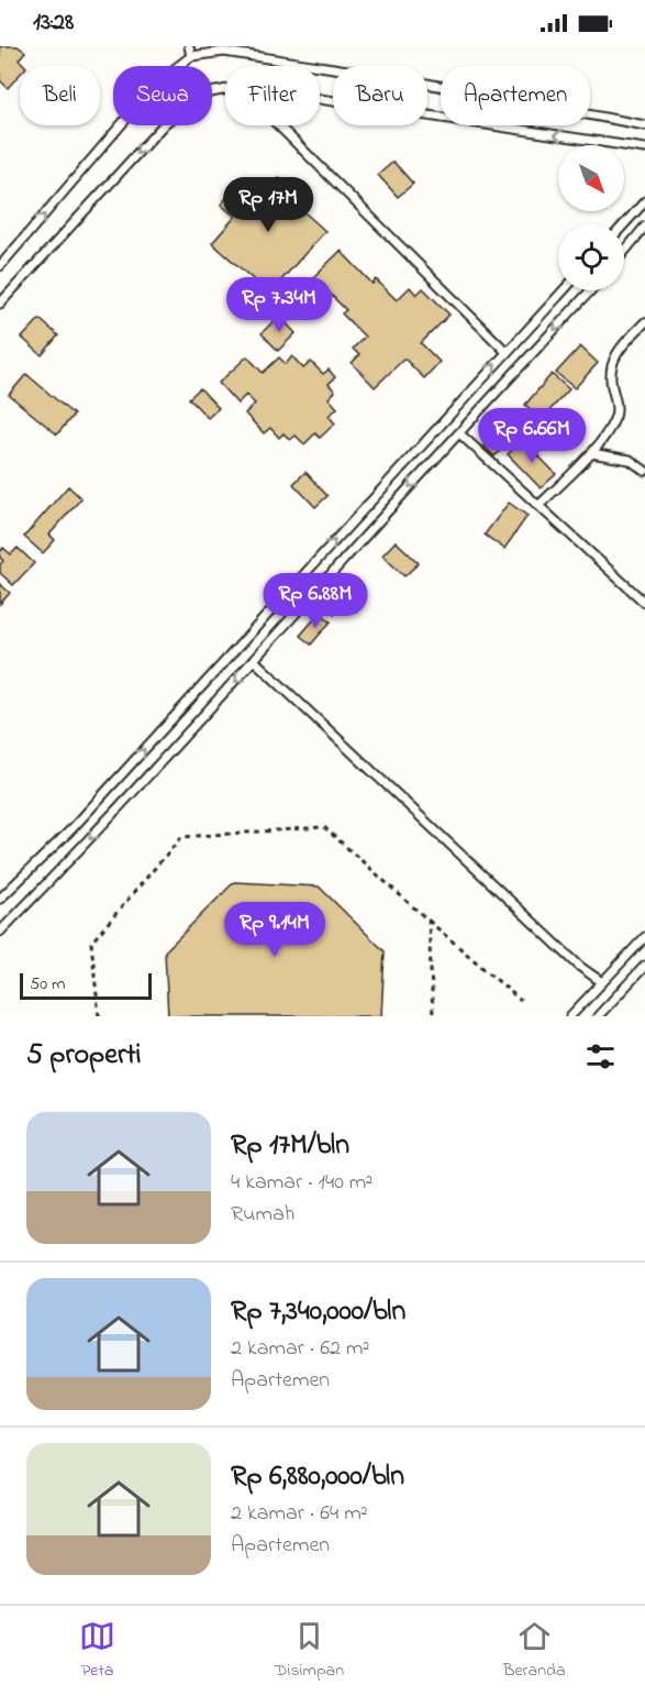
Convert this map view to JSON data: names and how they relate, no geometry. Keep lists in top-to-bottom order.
{
  "scale_bar": "50 m",
  "north": "bottom right",
  "page": {
    "status": "13:28",
    "chip": [
      "Beli",
      "Sewa",
      "Filter",
      "Baru",
      "Apartemen"
    ],
    "price": [
      "Rp 17M",
      "Rp 7.34M",
      "Rp 6.66M",
      "Rp 6.88M",
      "Rp 9.14M"
    ],
    "scale": "50 m",
    "heading": "5 properti",
    "list": [
      {
        "name": "Rp 17M/bln",
        "note": "4 kamar · 140 m² · Rumah"
      },
      {
        "name": "Rp 7,340,000/bln",
        "note": "2 kamar · 62 m² · Apartemen"
      },
      {
        "name": "Rp 6,880,000/bln",
        "note": "2 kamar · 64 m² · Apartemen"
      }
    ],
    "tabs": ["Peta", "Disimpan", "Beranda"]
  }
}
